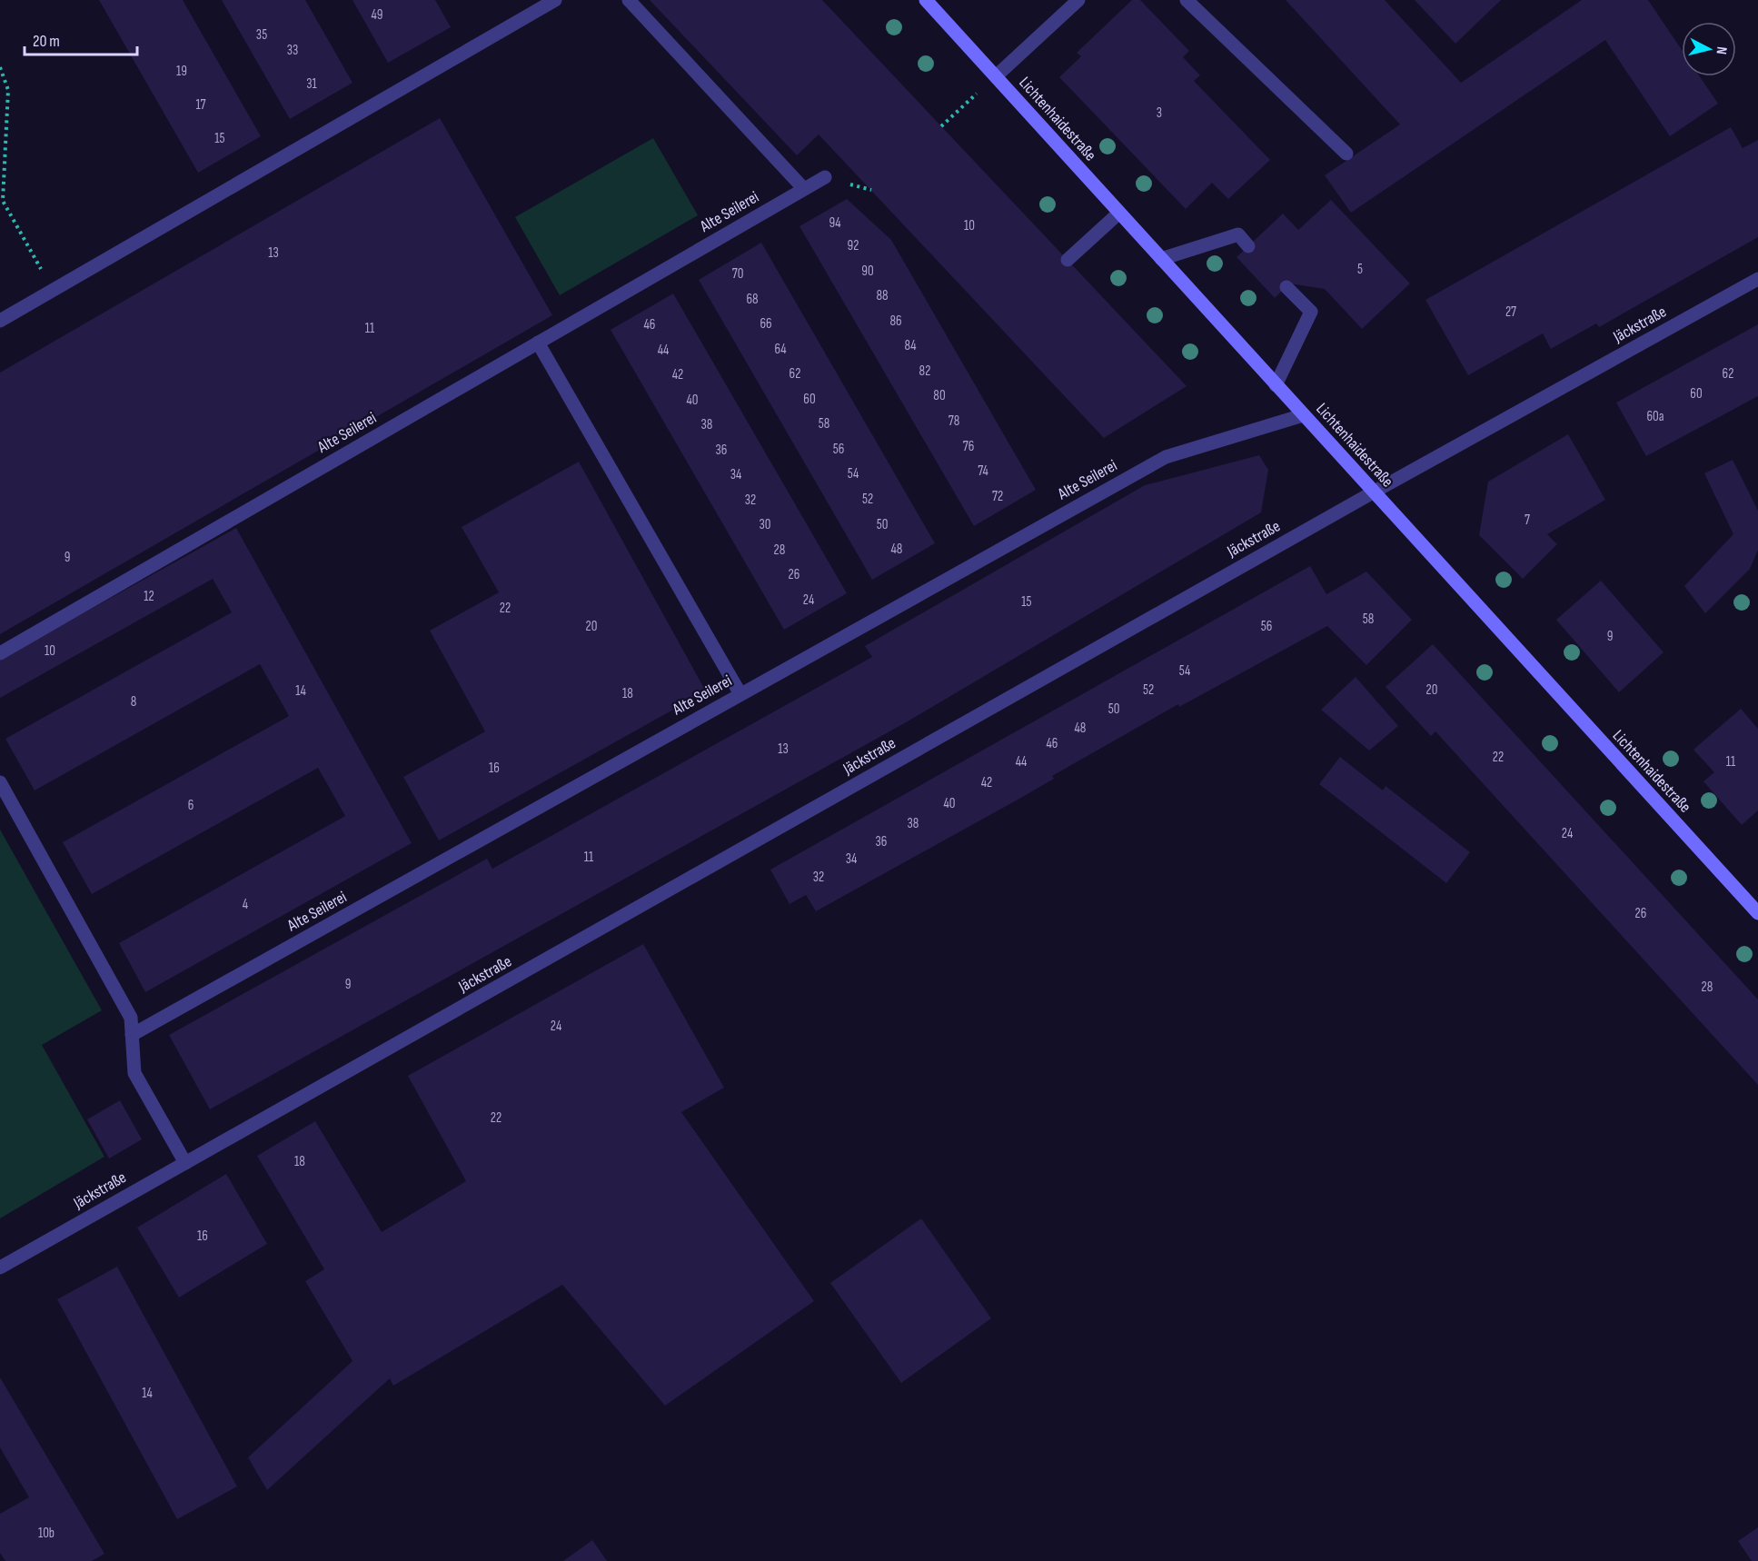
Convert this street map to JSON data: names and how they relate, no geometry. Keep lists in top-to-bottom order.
{
  "streets": {
    "street": ["Lichtenhaidestraße", "Alte Seilerei", "Jäckstraße"]
  },
  "crossings": [
    ["Lichtenhaidestraße", "Alte Seilerei"],
    ["Lichtenhaidestraße", "Jäckstraße"]
  ],
  "house_numbers": [
    "49",
    "35",
    "33",
    "19",
    "31",
    "17",
    "3",
    "15",
    "94",
    "10",
    "92",
    "13",
    "5",
    "90",
    "70",
    "88",
    "68",
    "27",
    "86",
    "66",
    "46",
    "11",
    "84",
    "64",
    "44",
    "82",
    "62",
    "62",
    "42",
    "60",
    "80",
    "60",
    "40",
    "60a",
    "78",
    "58",
    "38",
    "76",
    "56",
    "36",
    "74",
    "54",
    "34",
    "72",
    "52",
    "32",
    "7",
    "30",
    "50",
    "48",
    "28",
    "9",
    "26",
    "12",
    "24",
    "15",
    "22",
    "58",
    "20",
    "56",
    "9",
    "10",
    "54",
    "52",
    "20",
    "14",
    "18",
    "8",
    "50",
    "48",
    "46",
    "13",
    "22",
    "44",
    "11",
    "16",
    "42",
    "40",
    "6",
    "38",
    "24",
    "36",
    "11",
    "34",
    "32",
    "4",
    "26",
    "9",
    "28",
    "24",
    "22",
    "18",
    "16",
    "14",
    "10b"
  ],
  "scale_bar": "20 m",
  "north": "right"
}
